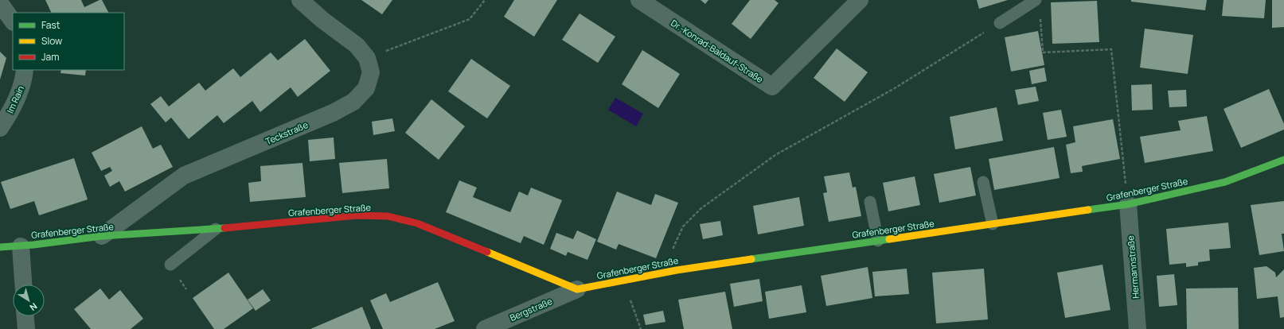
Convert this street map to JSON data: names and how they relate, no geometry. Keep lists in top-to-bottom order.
{
  "streets": {
    "street": [
      "Dr.-Konrad-Baldauf-Straße",
      "Im Rain",
      "Teckstraße",
      "Grafenberger Straße",
      "Hermannstraße",
      "Bergstraße"
    ]
  },
  "crossings": [
    ["Teckstraße", "Grafenberger Straße"],
    ["Grafenberger Straße", "Hermannstraße"],
    ["Grafenberger Straße", "Bergstraße"]
  ],
  "legend": ["Fast", "Slow", "Jam"],
  "north": "bottom right"
}
